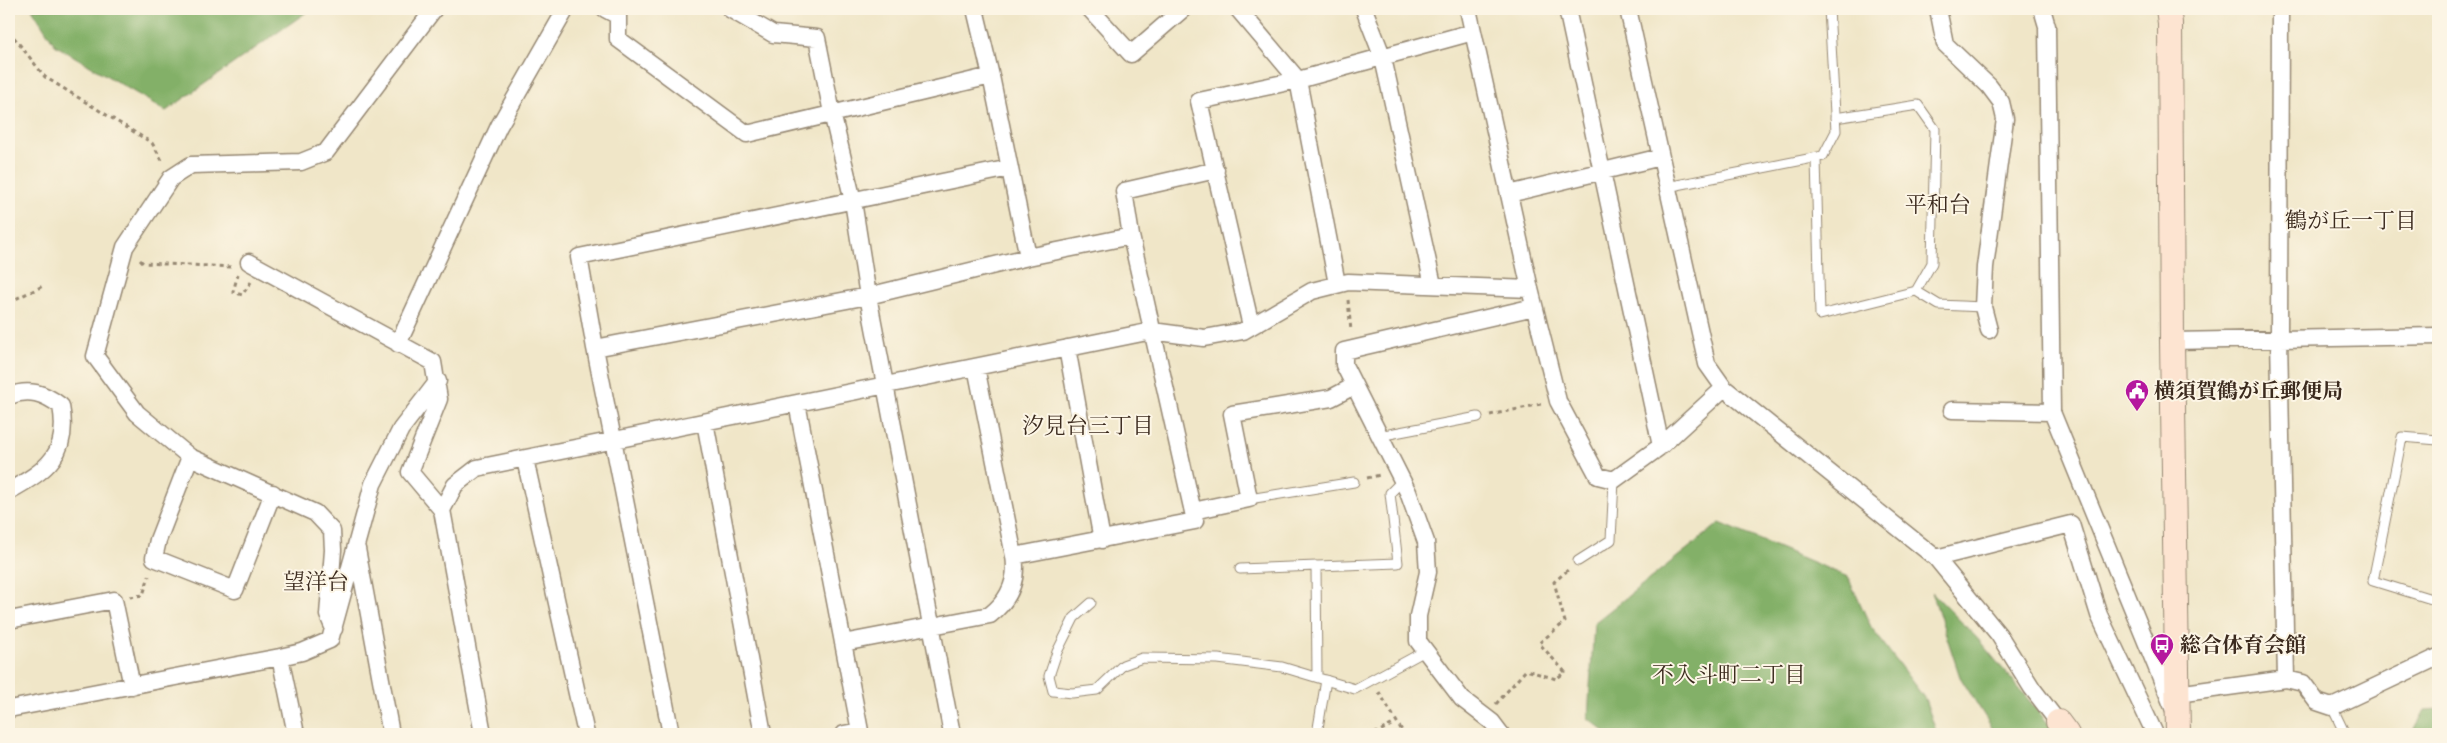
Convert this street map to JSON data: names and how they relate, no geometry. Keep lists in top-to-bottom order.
{
  "districts": [
    "平和台",
    "鶴が丘一丁目",
    "汐見台三丁目",
    "望洋台",
    "不入斗町二丁目"
  ],
  "places": {
    "public building": ["横須賀鶴が丘郵便局"],
    "bus stop": ["総合体育会館"]
  }
}
